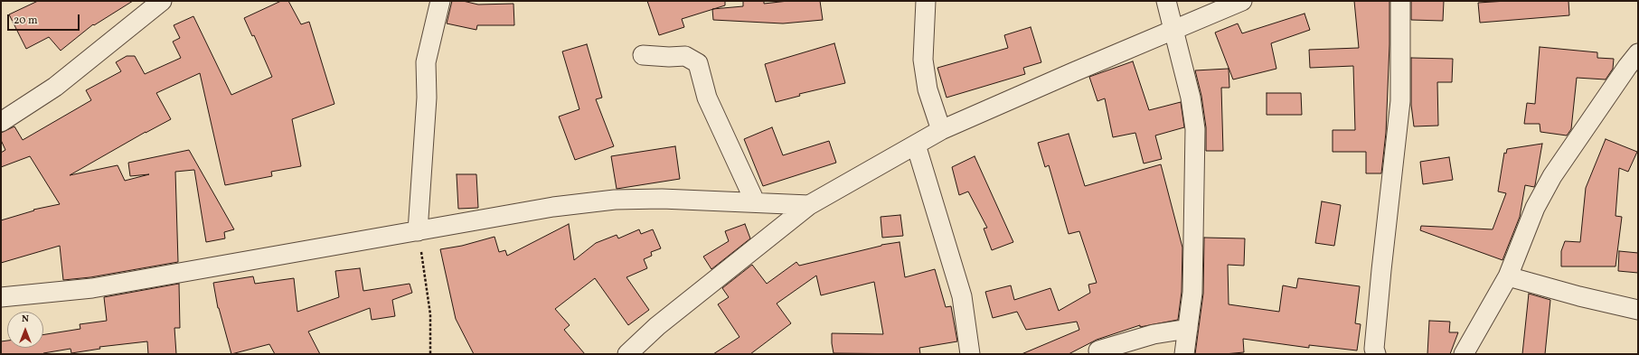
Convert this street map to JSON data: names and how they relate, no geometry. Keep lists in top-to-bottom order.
{
  "scale_bar": "20 m",
  "north": "top"
}
